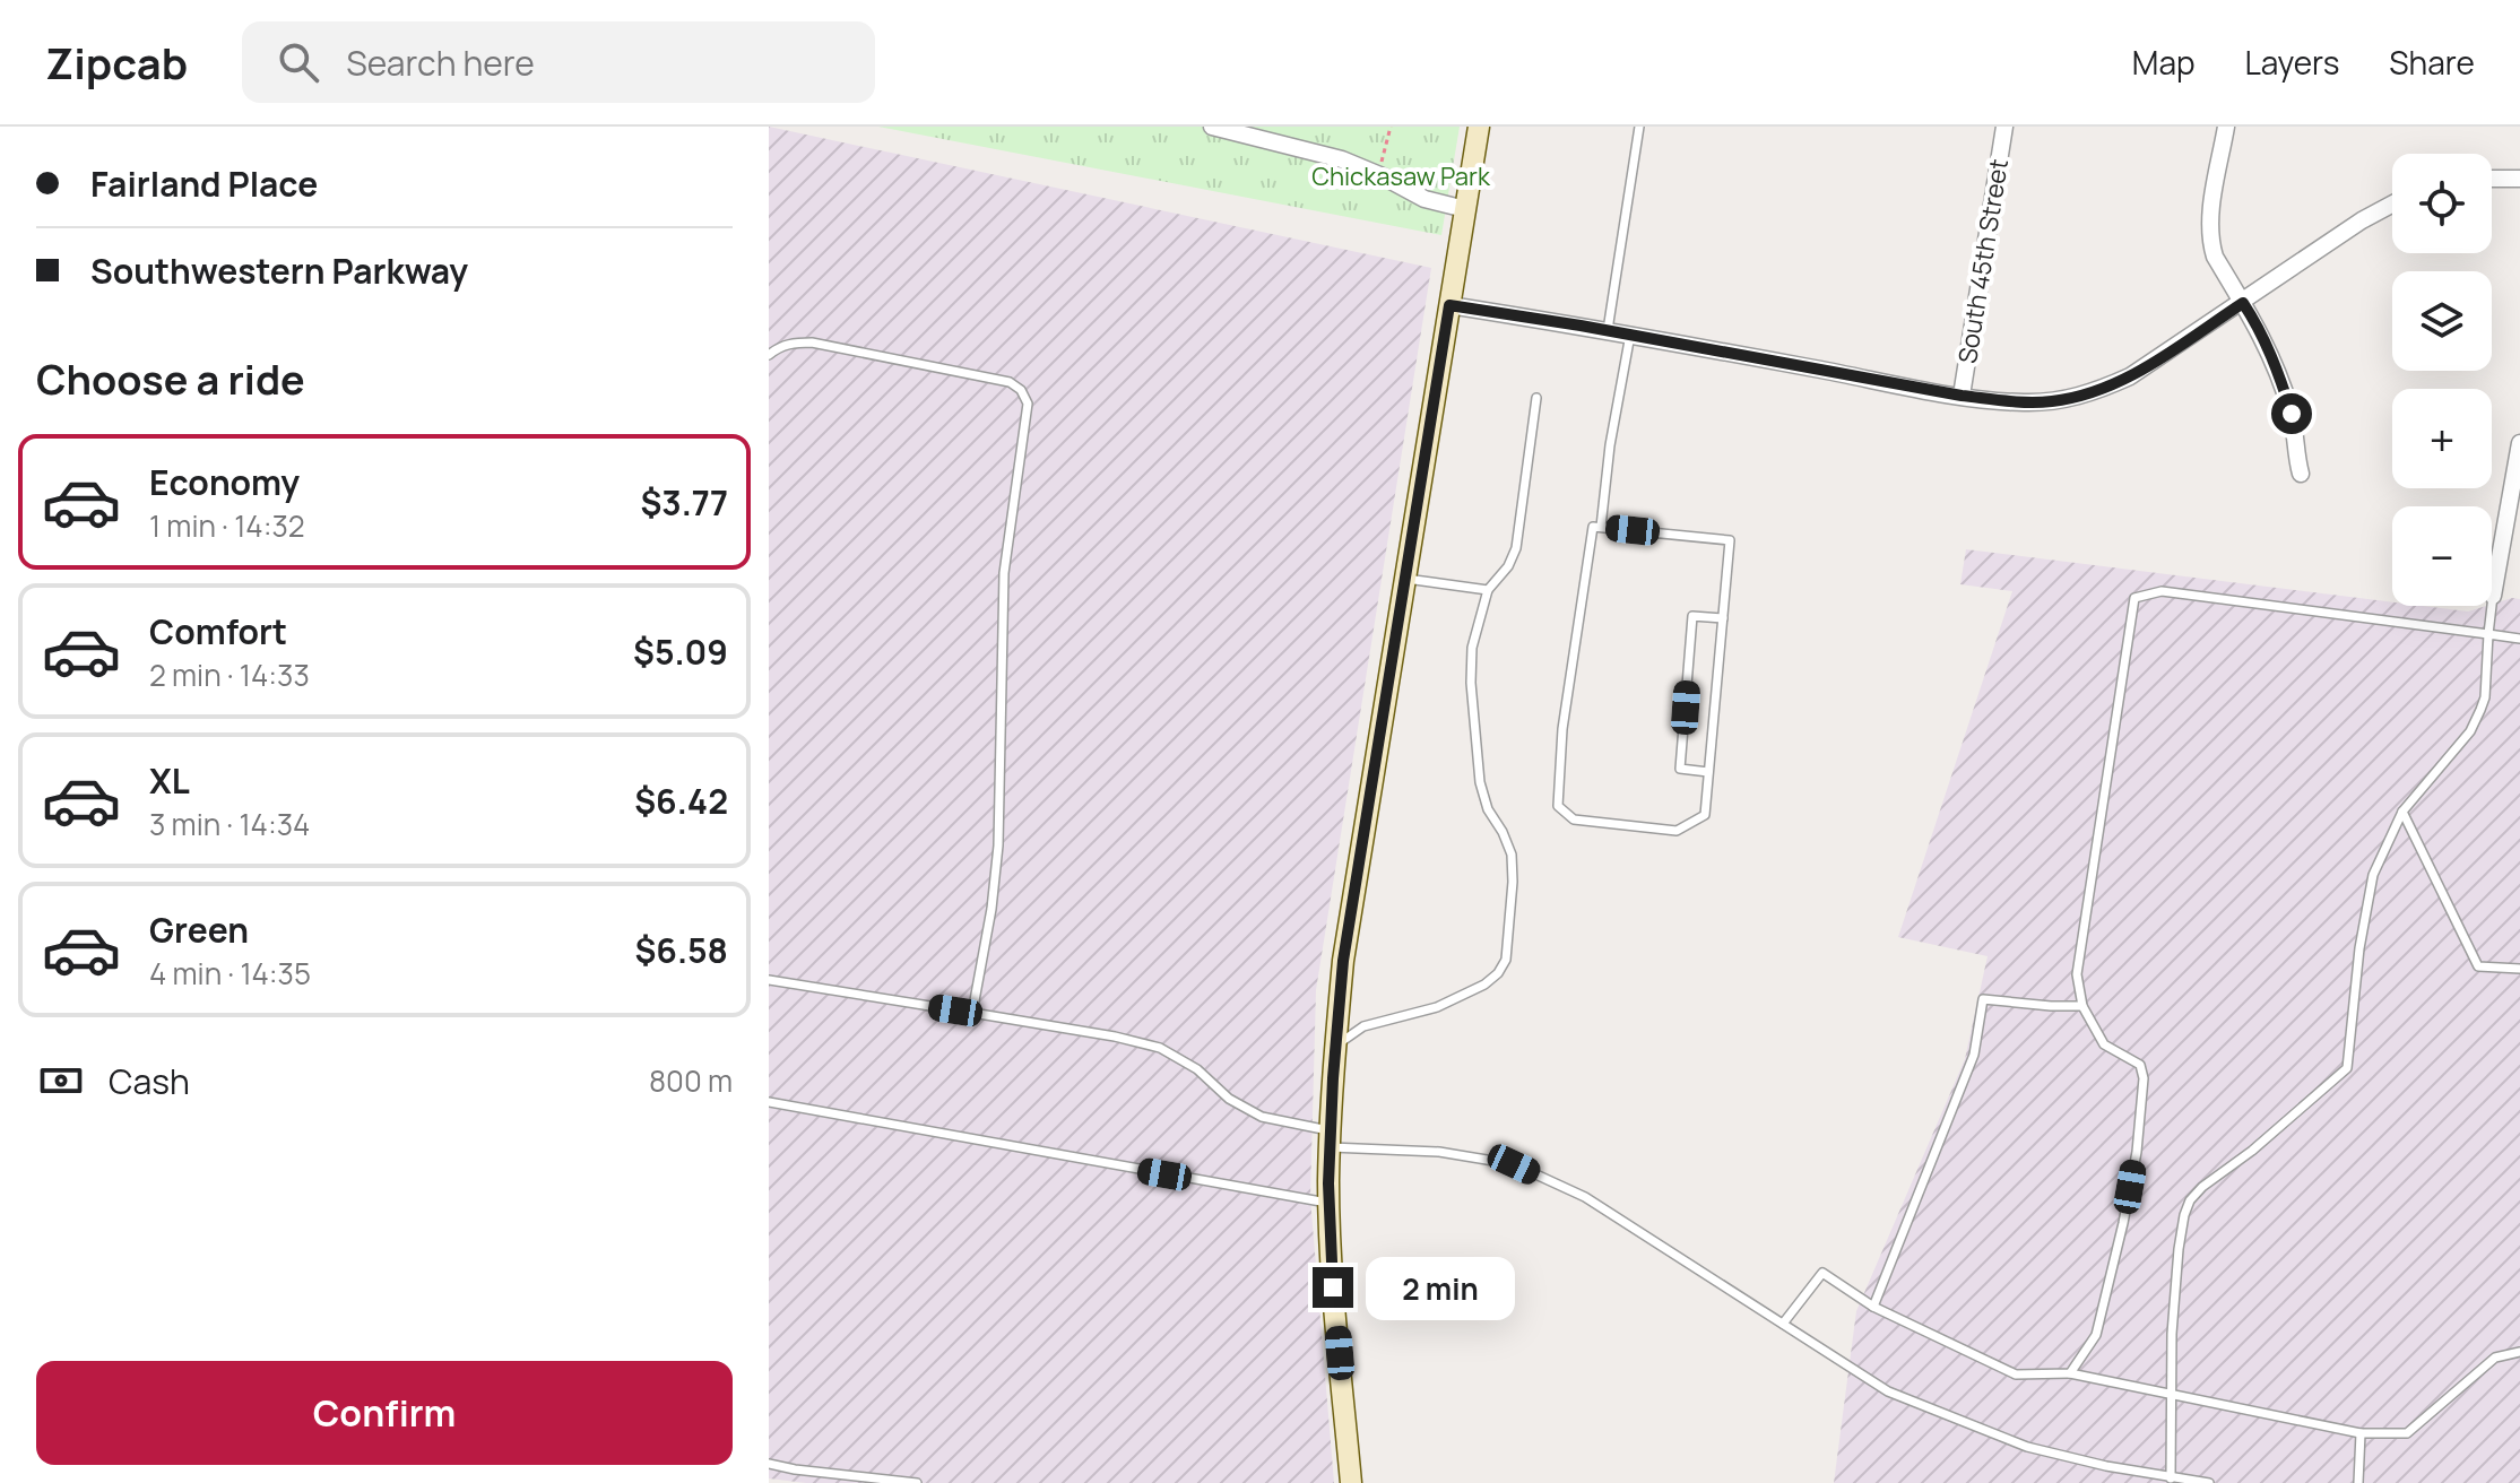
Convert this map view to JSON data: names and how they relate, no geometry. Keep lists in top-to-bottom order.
{
  "streets": {
    "street": ["South 45th Street"]
  },
  "parks": ["Chickasaw Park"],
  "page": {
    "header": "Zipcab",
    "search": "Search here",
    "nav": ["Map", "Layers", "Share"],
    "banner": ["Fairland Place", "Southwestern Parkway"],
    "map_buttons": ["+", "−"],
    "heading": "Choose a ride",
    "list": [
      {
        "name": "Economy",
        "note": "1 min · 14:32",
        "value": "$3.77"
      },
      {
        "name": "Comfort",
        "note": "2 min · 14:33",
        "value": "$5.09"
      },
      {
        "name": "XL",
        "note": "3 min · 14:34",
        "value": "$6.42"
      },
      {
        "name": "Green",
        "note": "4 min · 14:35",
        "value": "$6.58"
      }
    ],
    "pay": ["Cash", "800 m"],
    "bubble": "2 min",
    "buttons": "Confirm"
  }
}
